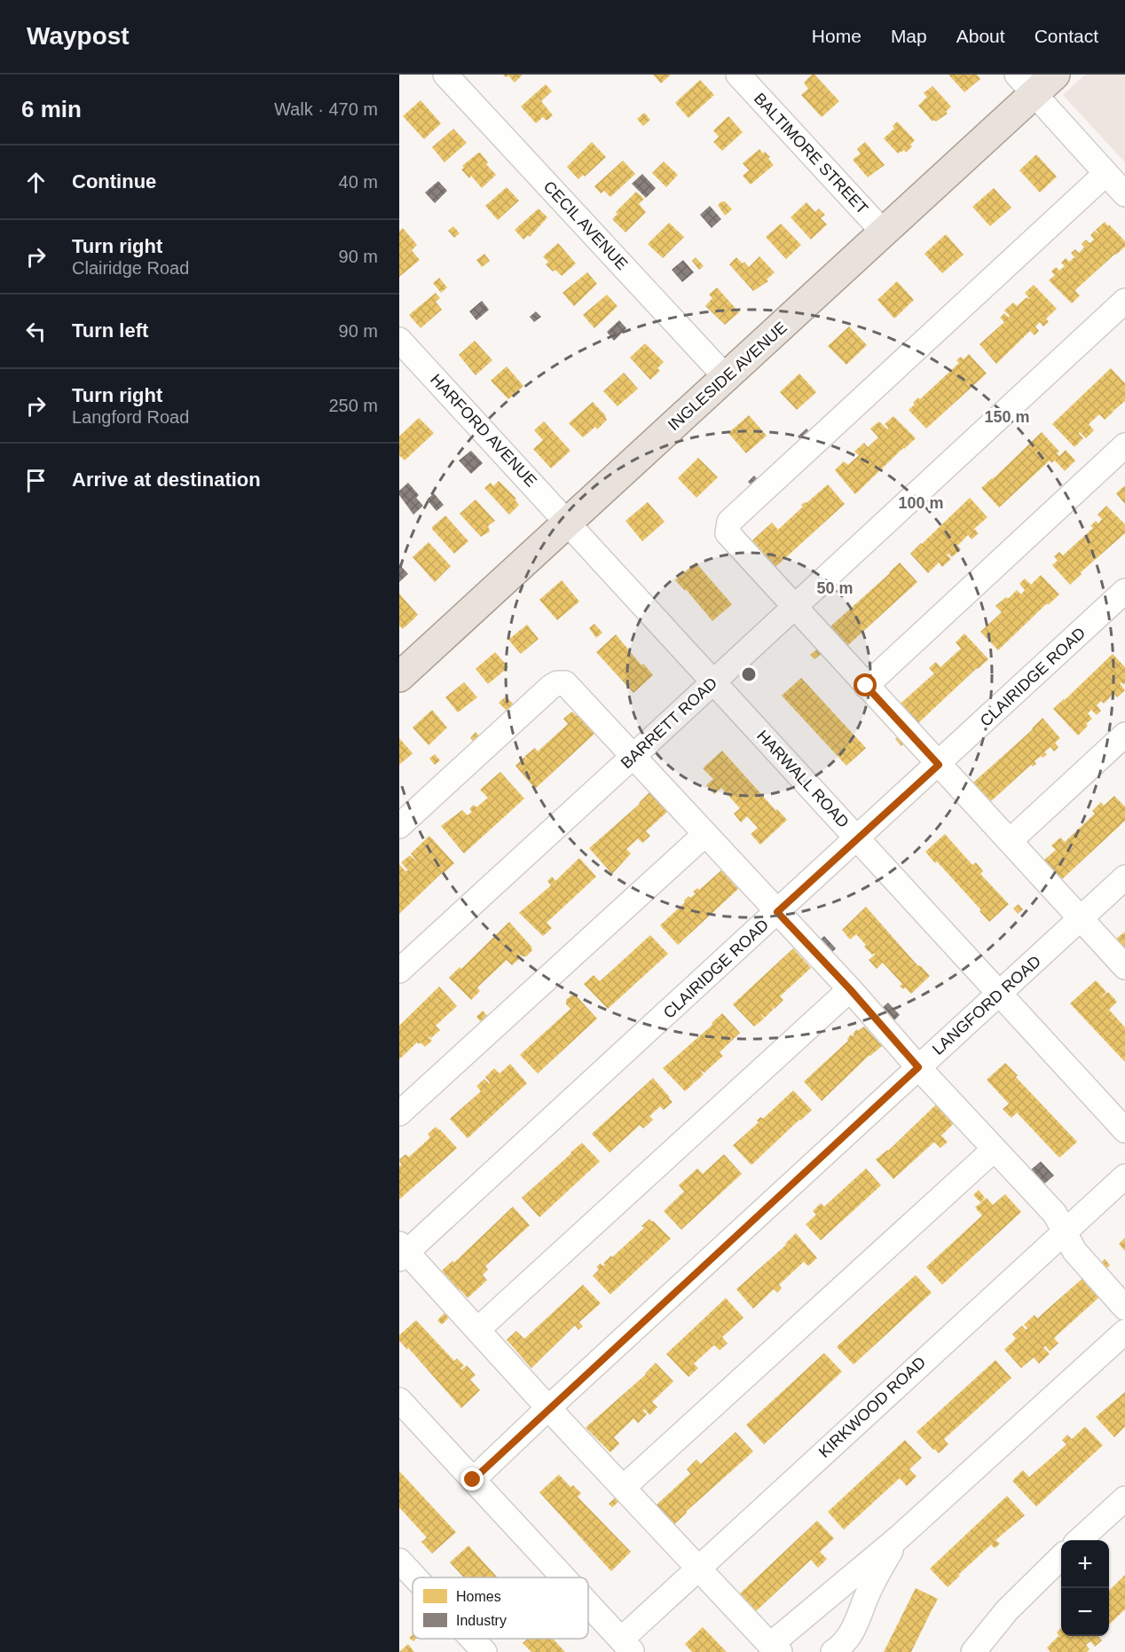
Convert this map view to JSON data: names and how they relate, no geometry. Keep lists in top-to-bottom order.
{
  "streets": {
    "main road": ["INGLESIDE AVENUE"],
    "street": [
      "BALTIMORE STREET",
      "CECIL AVENUE",
      "HARFORD AVENUE",
      "CLAIRIDGE ROAD",
      "BARRETT ROAD",
      "HARWALL ROAD",
      "LANGFORD ROAD",
      "KIRKWOOD ROAD"
    ]
  },
  "crossings": [
    ["BALTIMORE STREET", "INGLESIDE AVENUE"],
    ["CECIL AVENUE", "INGLESIDE AVENUE"],
    ["INGLESIDE AVENUE", "HARFORD AVENUE"],
    ["INGLESIDE AVENUE", "HARWALL ROAD"],
    ["HARFORD AVENUE", "HARWALL ROAD"],
    ["CLAIRIDGE ROAD", "HARWALL ROAD"],
    ["BARRETT ROAD", "HARWALL ROAD"],
    ["HARWALL ROAD", "LANGFORD ROAD"]
  ],
  "legend": ["Homes", "Industry"],
  "page": {
    "header": "Waypost",
    "nav": [
      "Home",
      "Map",
      "About",
      "Contact"
    ],
    "heading": ["6 min", "Walk · 470 m"],
    "list": [
      ["Continue", "40 m"],
      ["Turn right", "Clairidge Road", "90 m"],
      ["Turn left", "90 m"],
      ["Turn right", "Langford Road", "250 m"],
      "Arrive at destination"
    ],
    "map_buttons": ["+", "−"]
  },
  "rings": ["150 m", "100 m", "50 m"]
}
